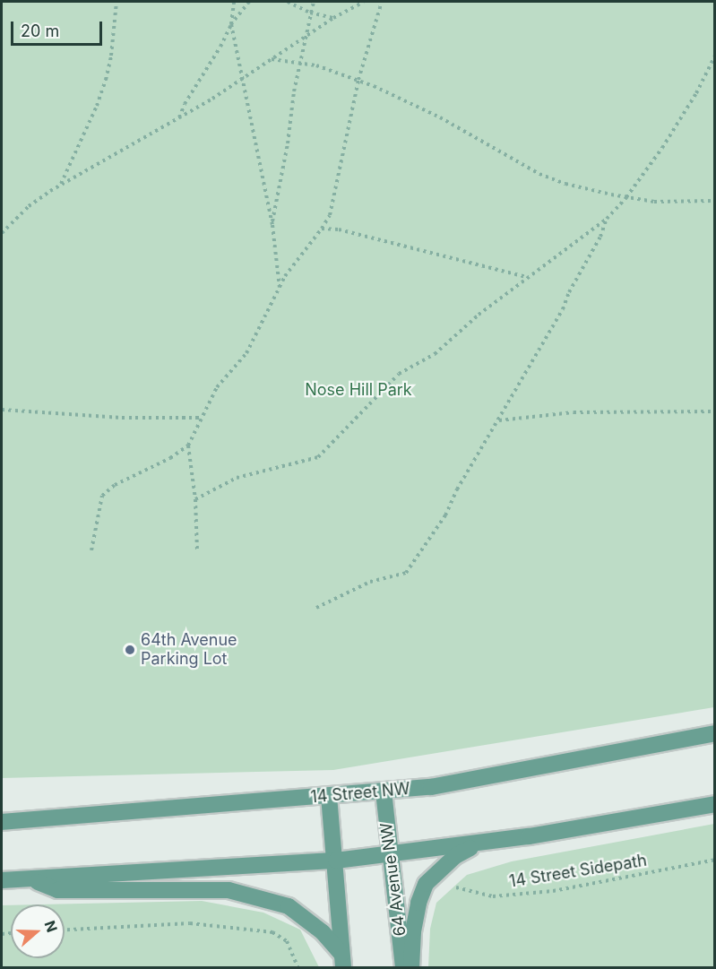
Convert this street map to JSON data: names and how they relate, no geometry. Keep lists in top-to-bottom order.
{
  "streets": {
    "main road": ["14 Street NW", "64 Avenue NW"],
    "path": ["14 Street Sidepath"]
  },
  "crossings": [
    ["14 Street NW", "64 Avenue NW"]
  ],
  "parks": ["Nose Hill Park"],
  "places": ["64th Avenue Parking Lot"],
  "scale_bar": "20 m",
  "north": "right"
}
